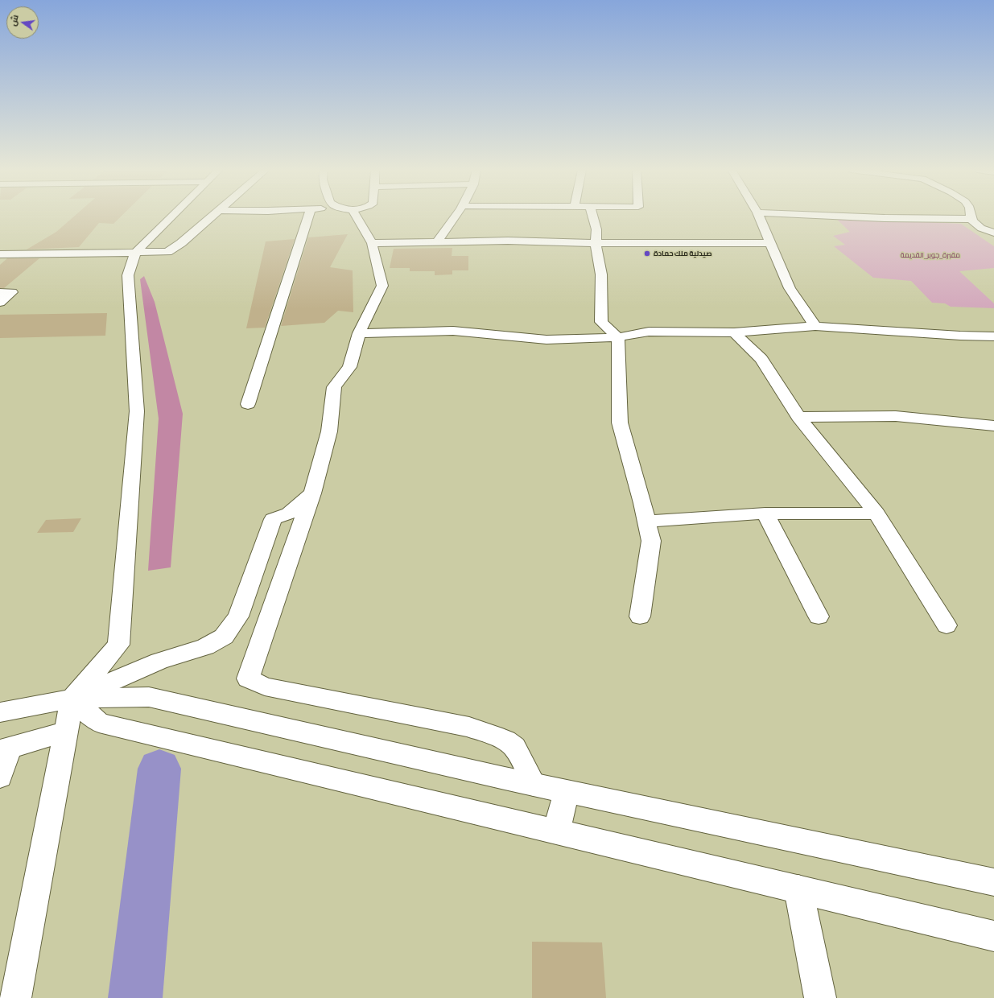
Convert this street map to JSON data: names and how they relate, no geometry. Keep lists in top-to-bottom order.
{
  "parks": ["مقبرة_جوبر_القديمة"],
  "places": ["صيدلية ملك حمادة"],
  "north": "left"
}
